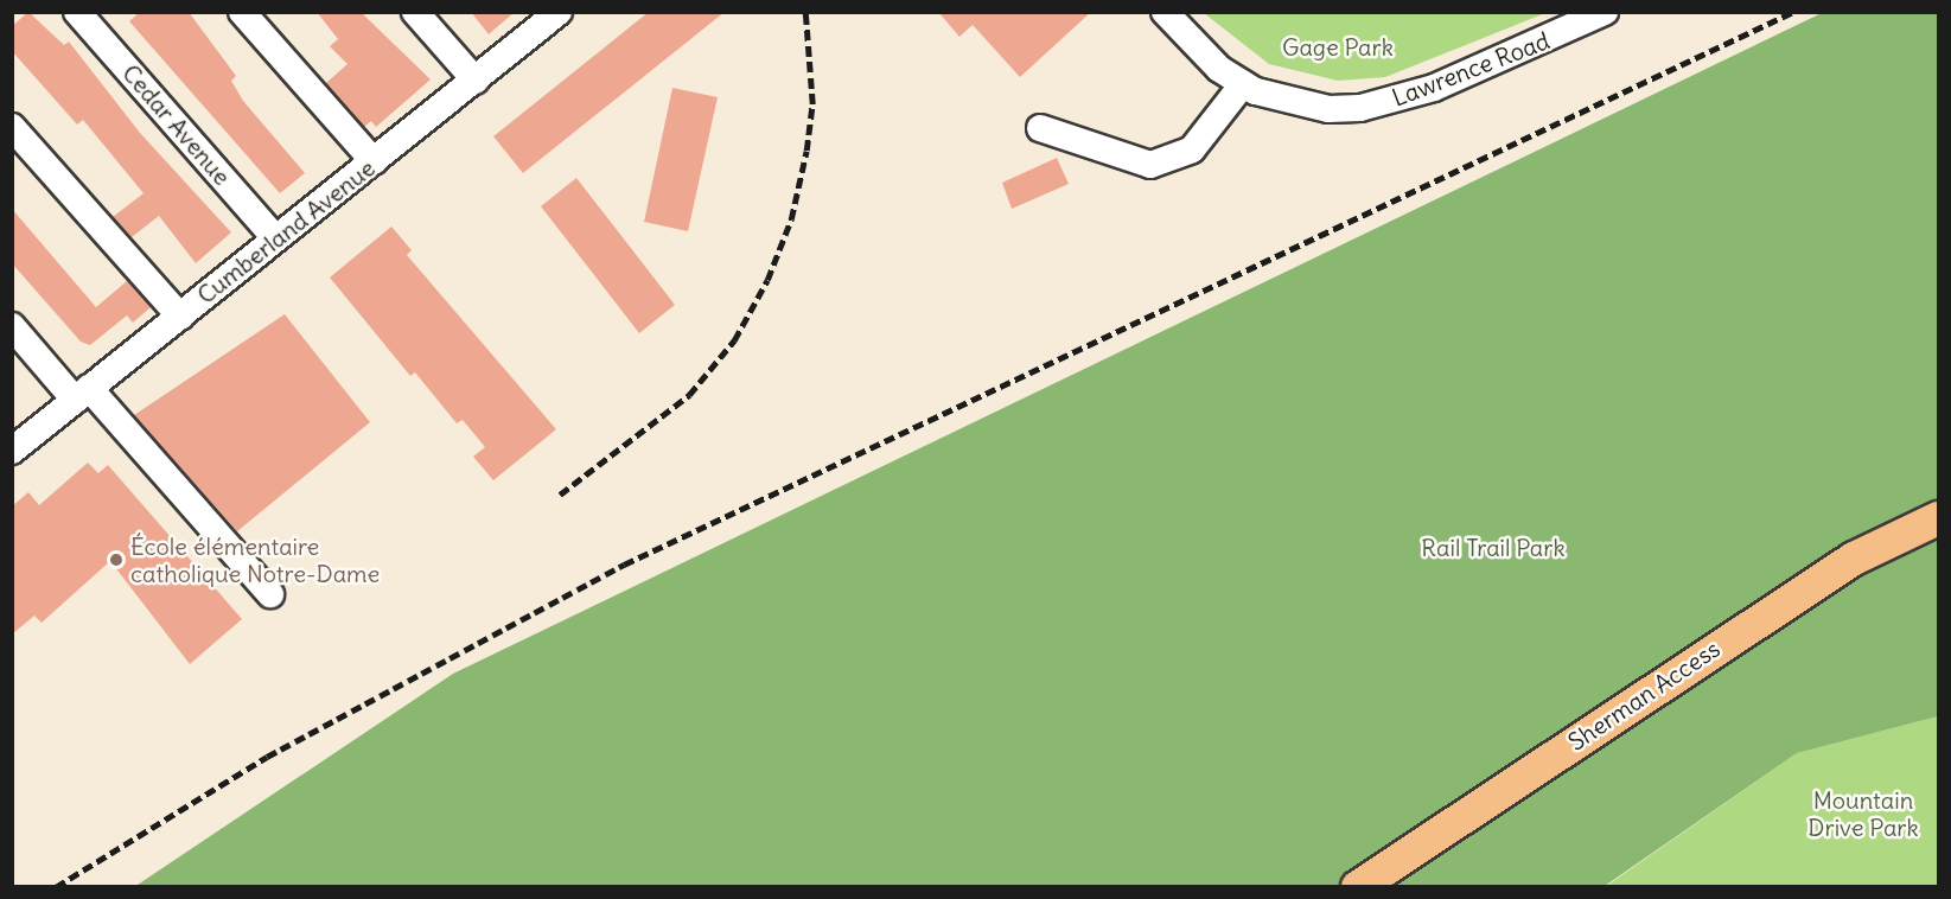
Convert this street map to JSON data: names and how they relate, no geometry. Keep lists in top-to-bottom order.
{
  "streets": {
    "main road": ["Sherman Access"],
    "street": ["Lawrence Road", "Cedar Avenue", "Cumberland Avenue"]
  },
  "crossings": [
    ["Cedar Avenue", "Cumberland Avenue"]
  ],
  "parks": ["Gage Park", "Rail Trail Park", "Mountain Drive Park"],
  "places": ["École élémentaire catholique Notre-Dame"]
}
